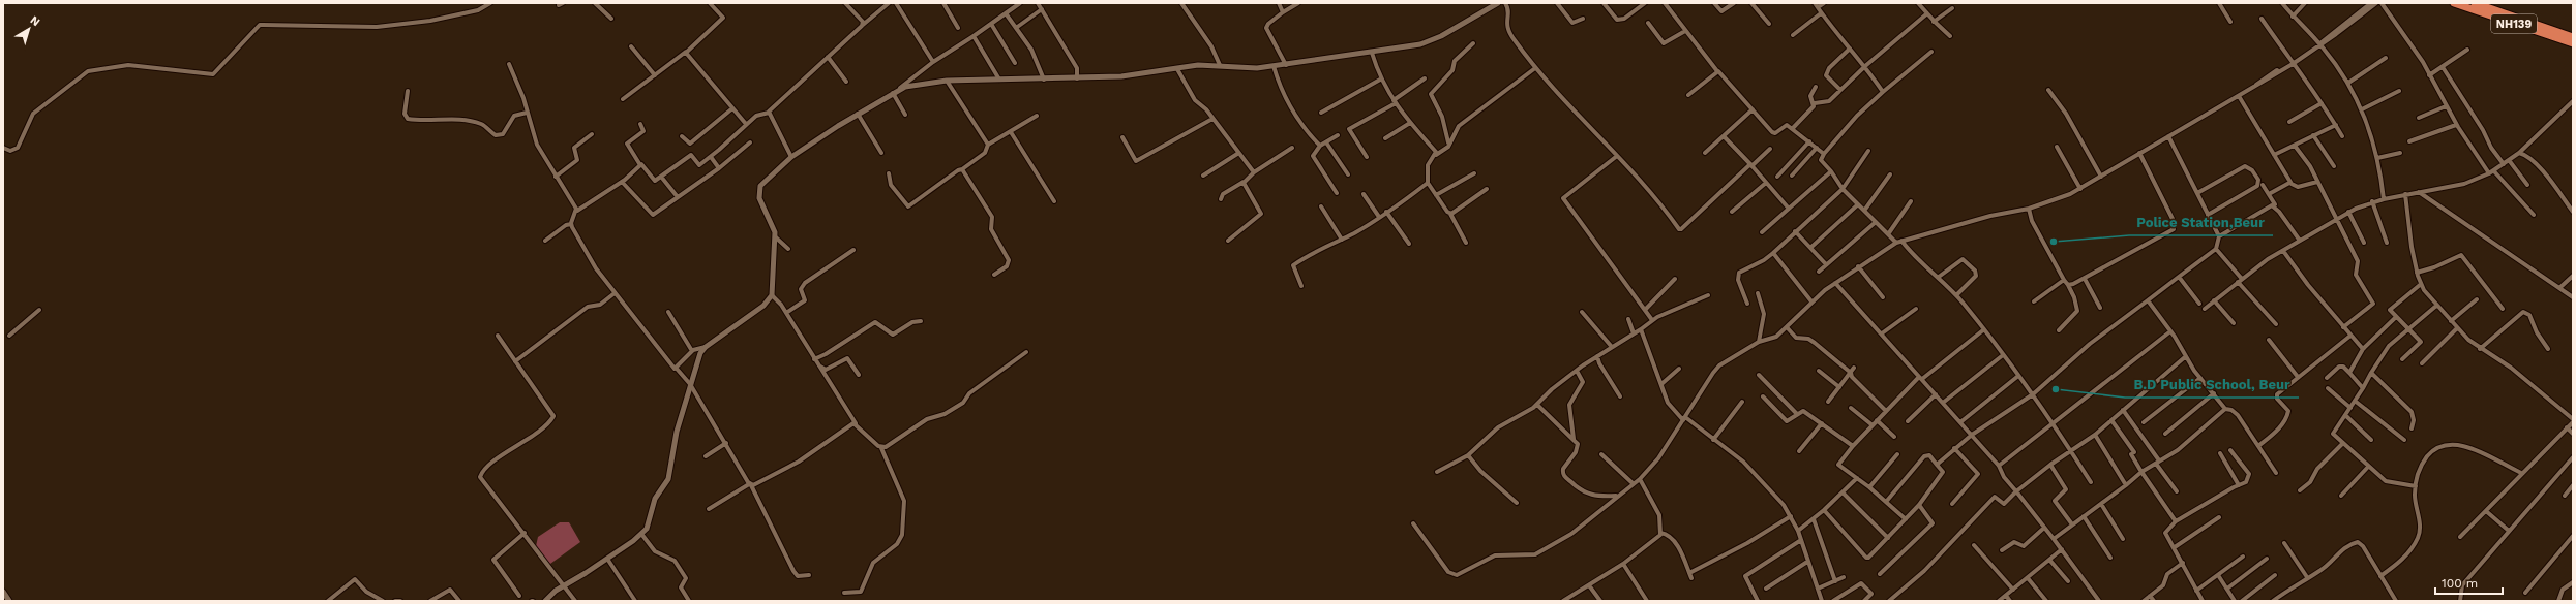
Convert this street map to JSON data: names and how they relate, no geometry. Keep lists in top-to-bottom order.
{
  "streets": {
    "highway": ["NH139"]
  },
  "places": ["Police Station,Beur", "B.D Public School, Beur"],
  "scale_bar": "100 m",
  "north": "top right"
}
